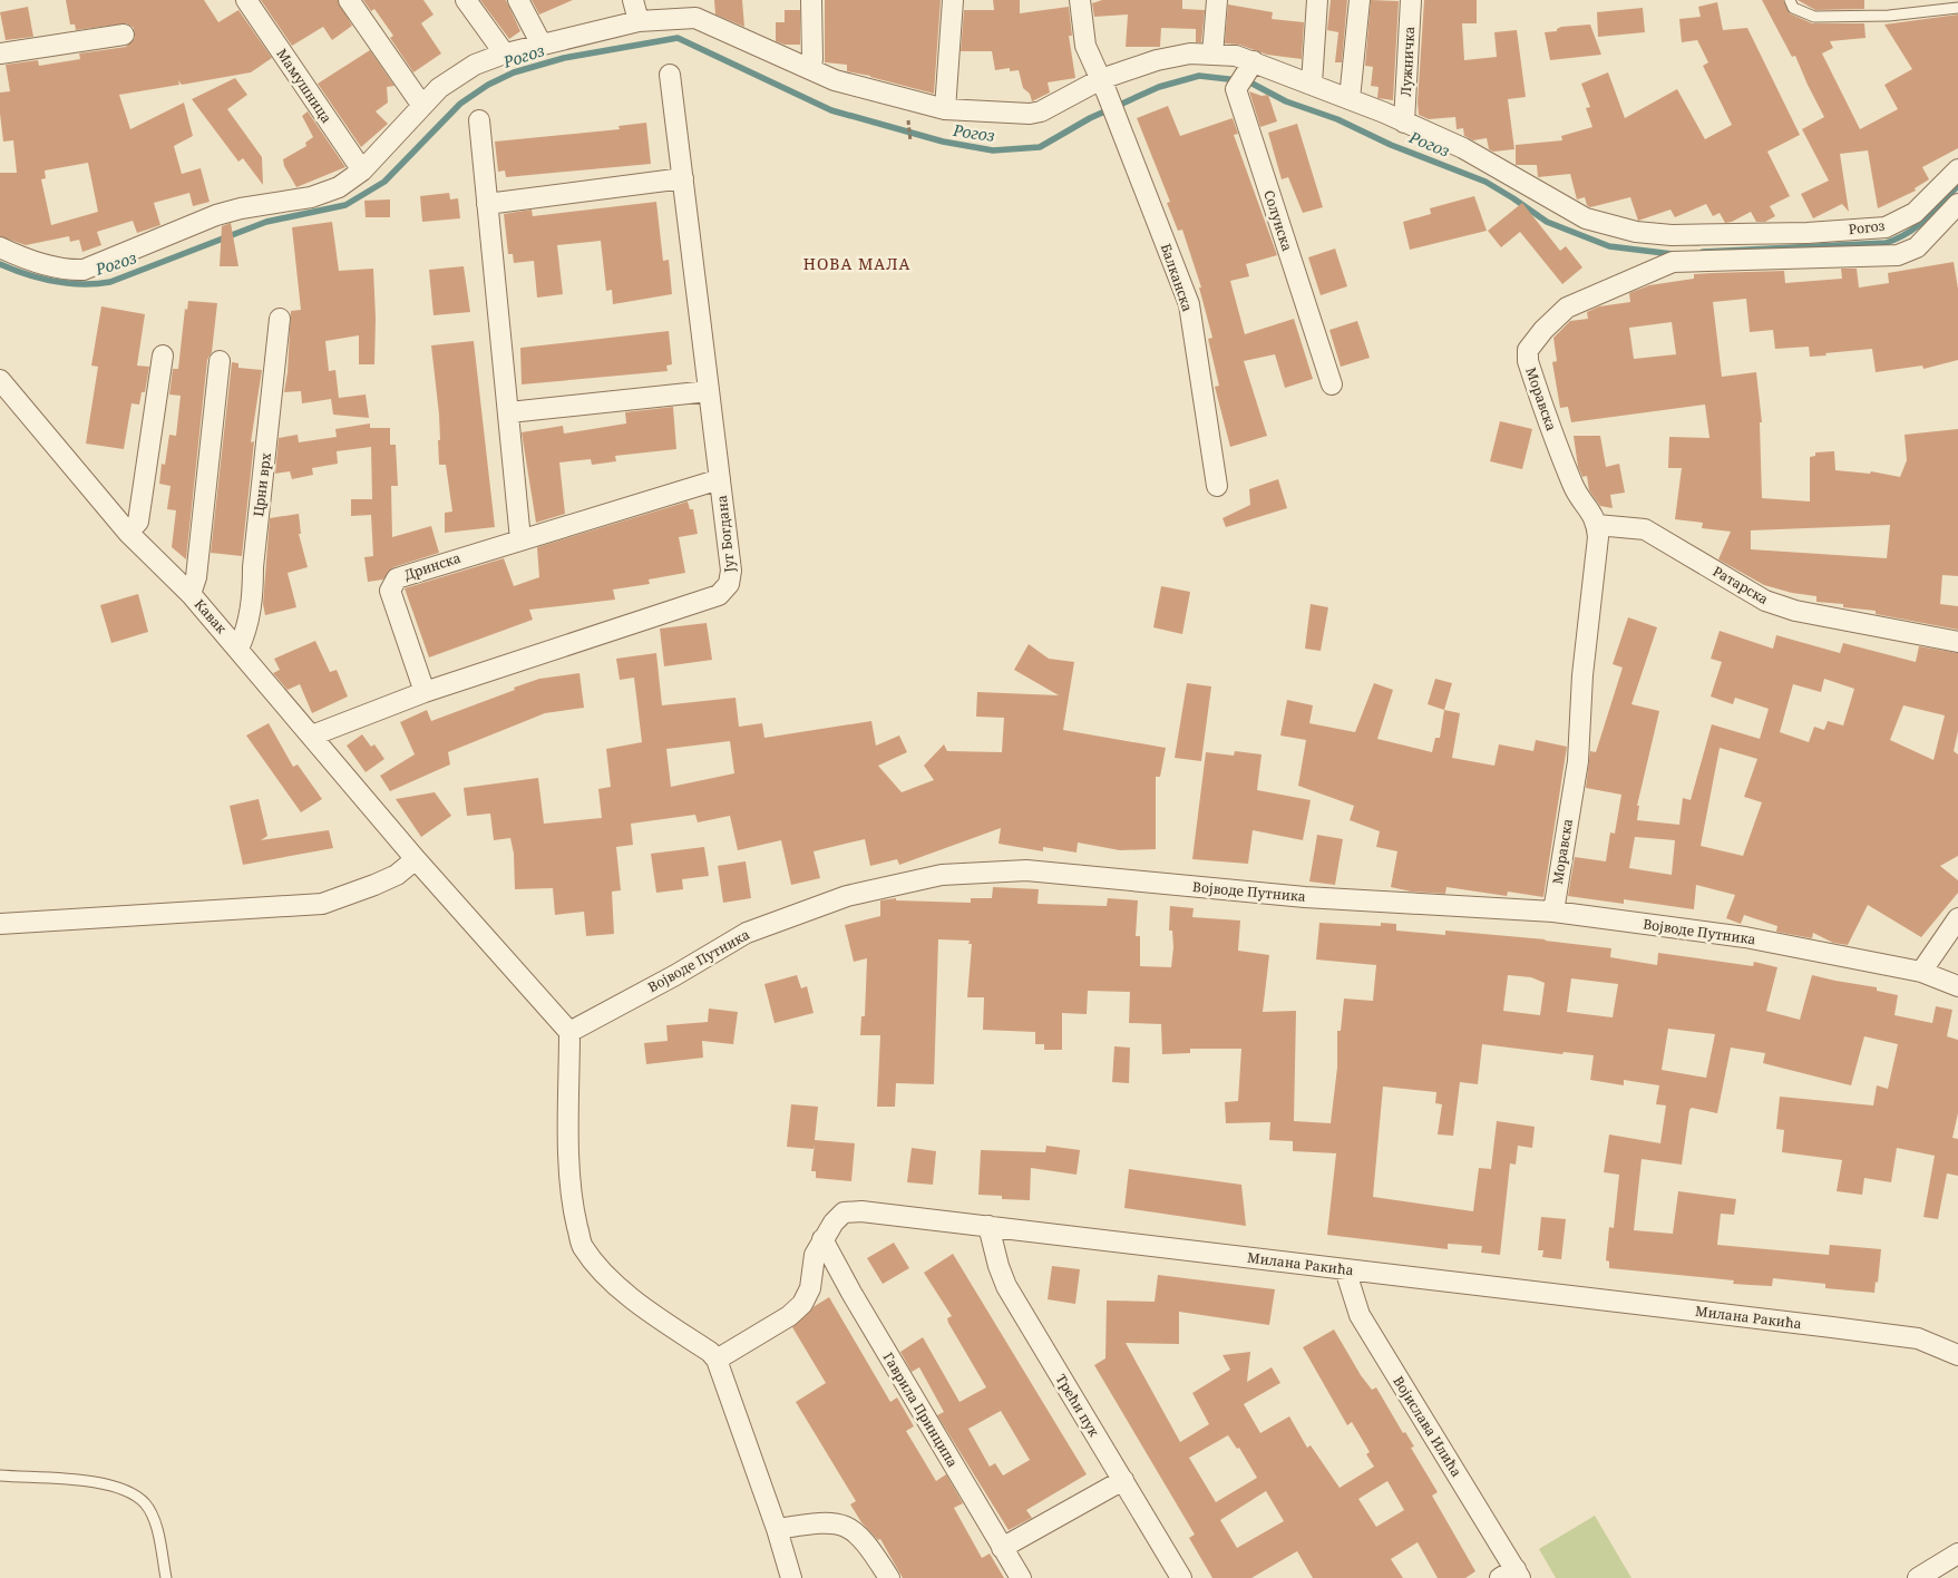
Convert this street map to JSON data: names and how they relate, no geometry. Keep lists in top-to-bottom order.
{
  "streets": {
    "street": [
      "Лужничка",
      "Мамушница",
      "Солунска",
      "Рогоз",
      "Балканска",
      "Моравска",
      "Црни врх",
      "Југ Богдана",
      "Дринска",
      "Ратарска",
      "Кавак",
      "Војводе Путника",
      "Милана Ракића",
      "Трећи пук",
      "Гаврила Принципа",
      "Војислава Илића"
    ]
  },
  "crossings": [
    ["Лужничка", "Рогоз"],
    ["Мамушница", "Рогоз"],
    ["Солунска", "Рогоз"],
    ["Рогоз", "Балканска"],
    ["Моравска", "Ратарска"],
    ["Моравска", "Војводе Путника"],
    ["Црни врх", "Кавак"],
    ["Југ Богдана", "Дринска"],
    ["Југ Богдана", "Кавак"],
    ["Кавак", "Војводе Путника"],
    ["Милана Ракића", "Трећи пук"],
    ["Милана Ракића", "Гаврила Принципа"],
    ["Милана Ракића", "Војислава Илића"]
  ],
  "districts": ["НОВА МАЛА"],
  "water": ["Рогоз"]
}
